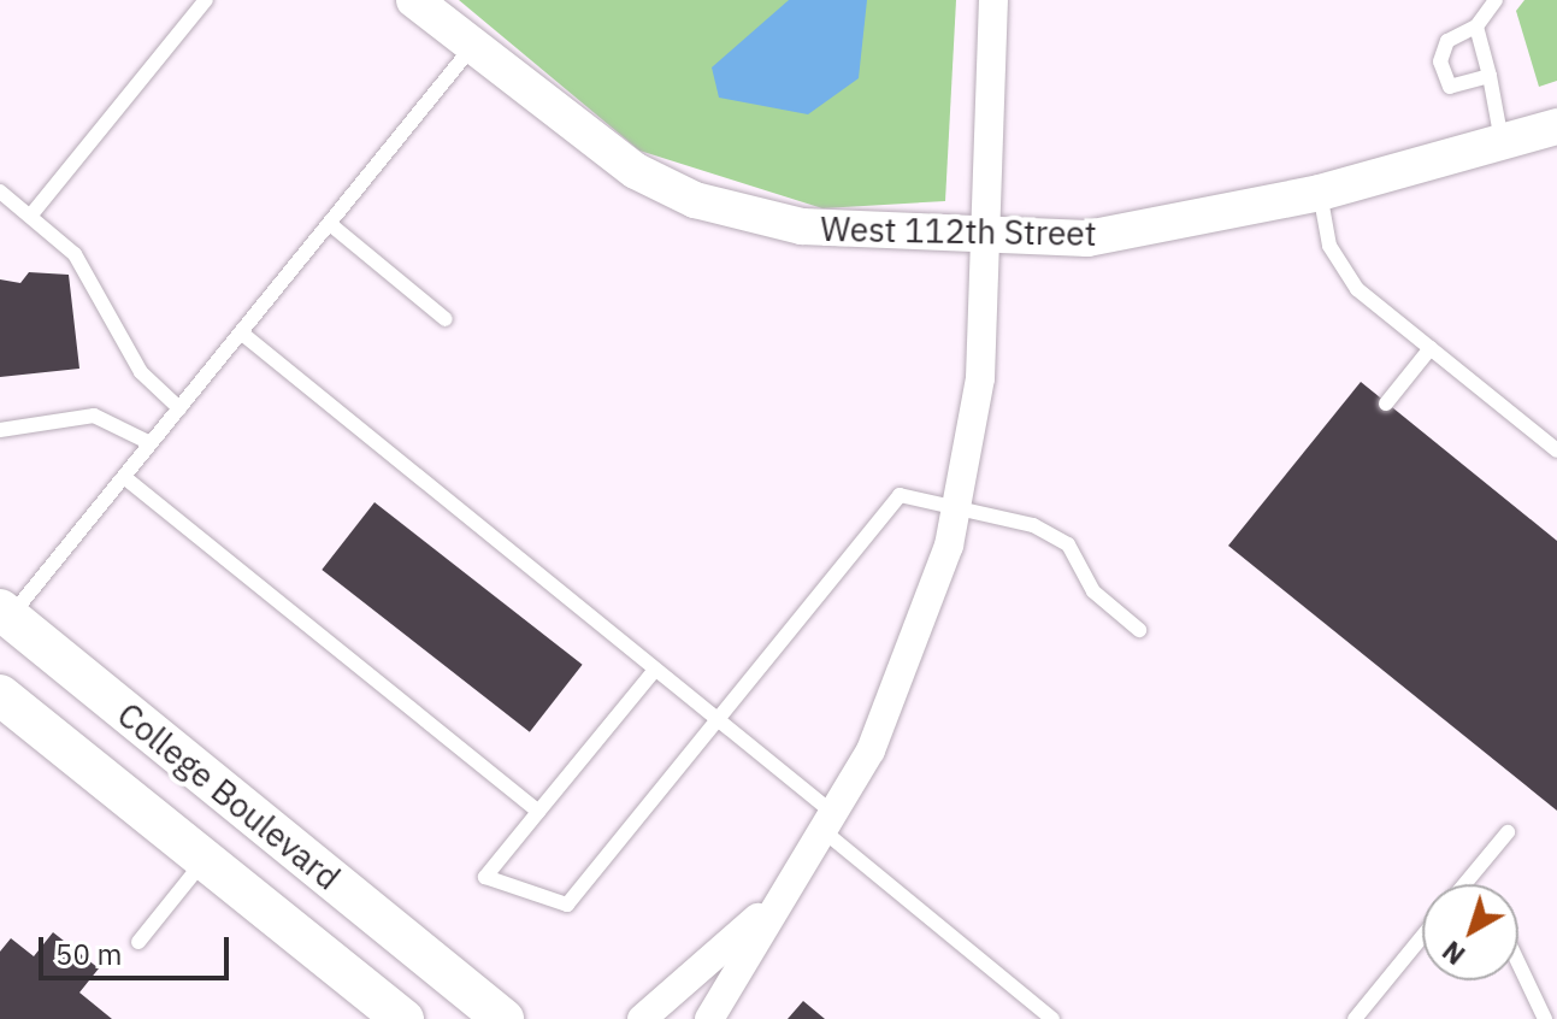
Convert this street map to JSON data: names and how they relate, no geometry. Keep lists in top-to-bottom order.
{
  "streets": {
    "main road": ["College Boulevard"],
    "street": ["West 112th Street"]
  },
  "scale_bar": "50 m",
  "north": "bottom left"
}
